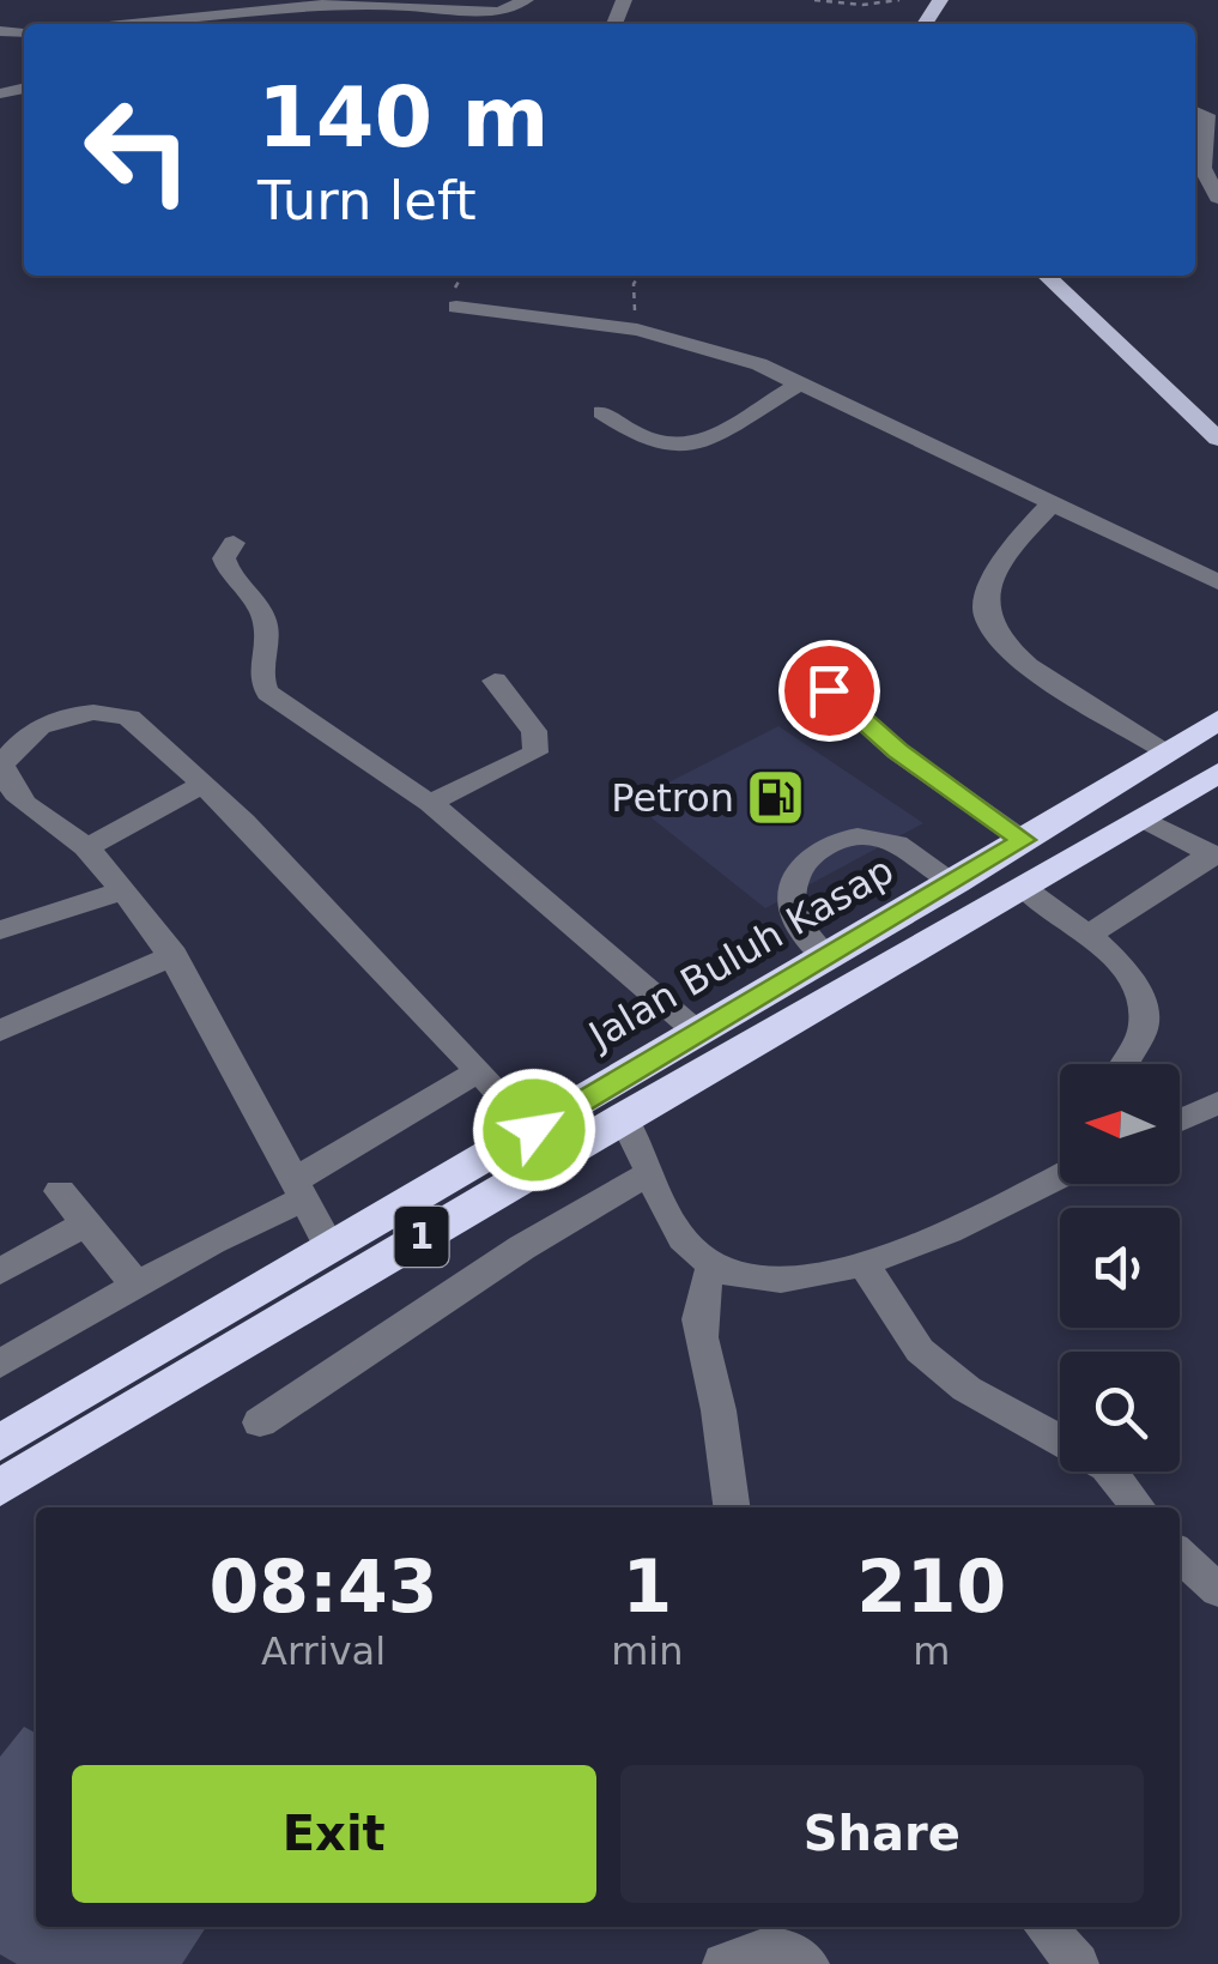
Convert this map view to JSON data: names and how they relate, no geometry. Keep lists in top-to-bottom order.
{
  "streets": {
    "highway": ["Jalan Buluh Kasap", "1"]
  },
  "places": {
    "fuel station": ["Petron"]
  },
  "north": "left",
  "page": {
    "turn": ["140 m", "Turn left"],
    "eta": [
      "08:43",
      "Arrival",
      "1",
      "min",
      "210",
      "m"
    ],
    "buttons": ["Exit", "Share"]
  }
}
